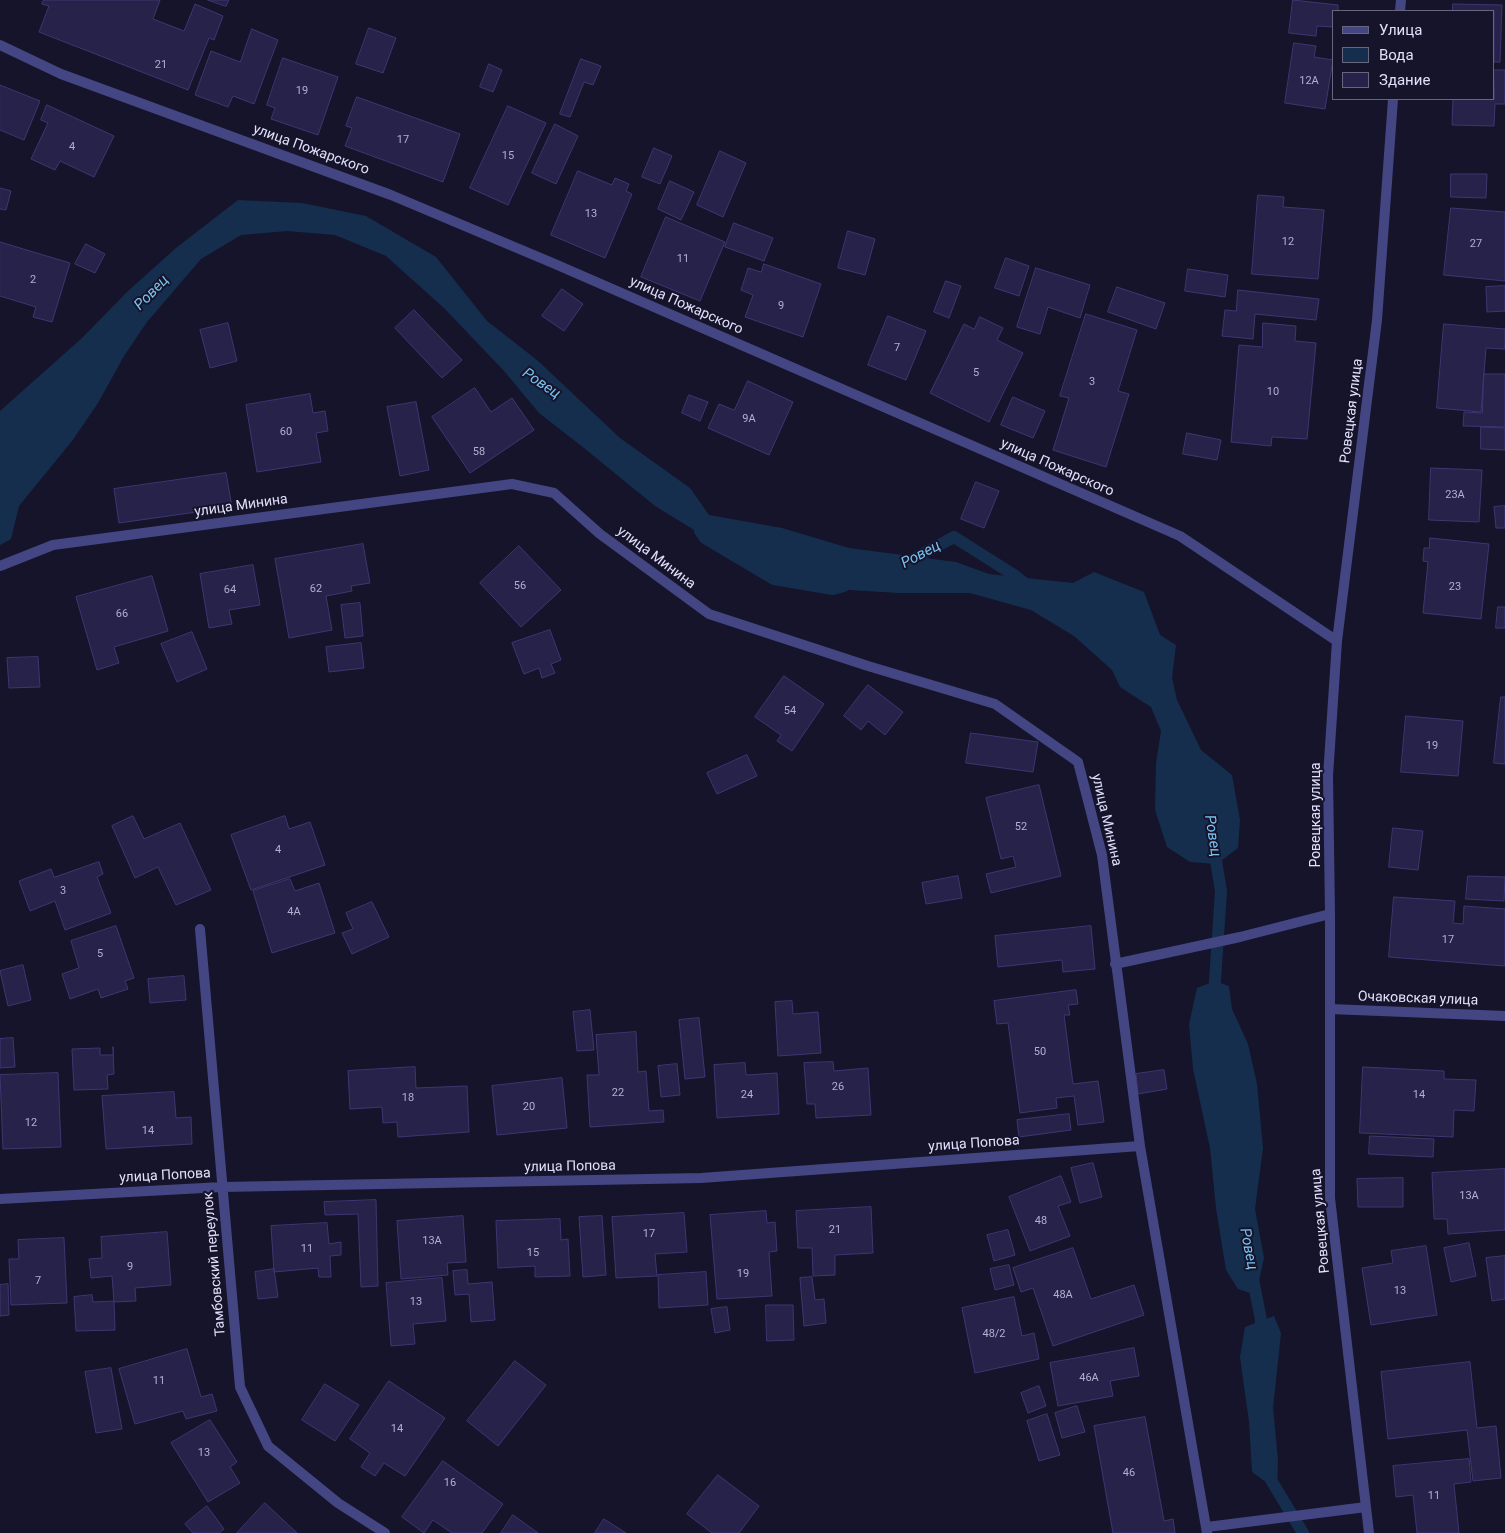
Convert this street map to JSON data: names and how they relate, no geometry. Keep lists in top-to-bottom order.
{
  "streets": {
    "street": [
      "улица Пожарского",
      "Ровецкая улица",
      "улица Минина",
      "Очаковская улица",
      "улица Попова",
      "Тамбовский переулок"
    ]
  },
  "crossings": [
    ["улица Пожарского", "Ровецкая улица"],
    ["Ровецкая улица", "Очаковская улица"],
    ["улица Попова", "Тамбовский переулок"]
  ],
  "water": ["Ровец"],
  "house_numbers": [
    "21",
    "12А",
    "19",
    "17",
    "4",
    "15",
    "13",
    "12",
    "27",
    "11",
    "2",
    "9",
    "7",
    "5",
    "3",
    "10",
    "9А",
    "60",
    "58",
    "23А",
    "56",
    "23",
    "62",
    "64",
    "66",
    "54",
    "19",
    "52",
    "4",
    "3",
    "4А",
    "17",
    "5",
    "50",
    "26",
    "22",
    "24",
    "14",
    "18",
    "20",
    "12",
    "14",
    "13А",
    "48",
    "21",
    "17",
    "13А",
    "11",
    "15",
    "9",
    "19",
    "7",
    "13",
    "48А",
    "13",
    "48/2",
    "46А",
    "11",
    "14",
    "13",
    "46",
    "16",
    "11"
  ],
  "legend": ["Улица", "Вода", "Здание"]
}
